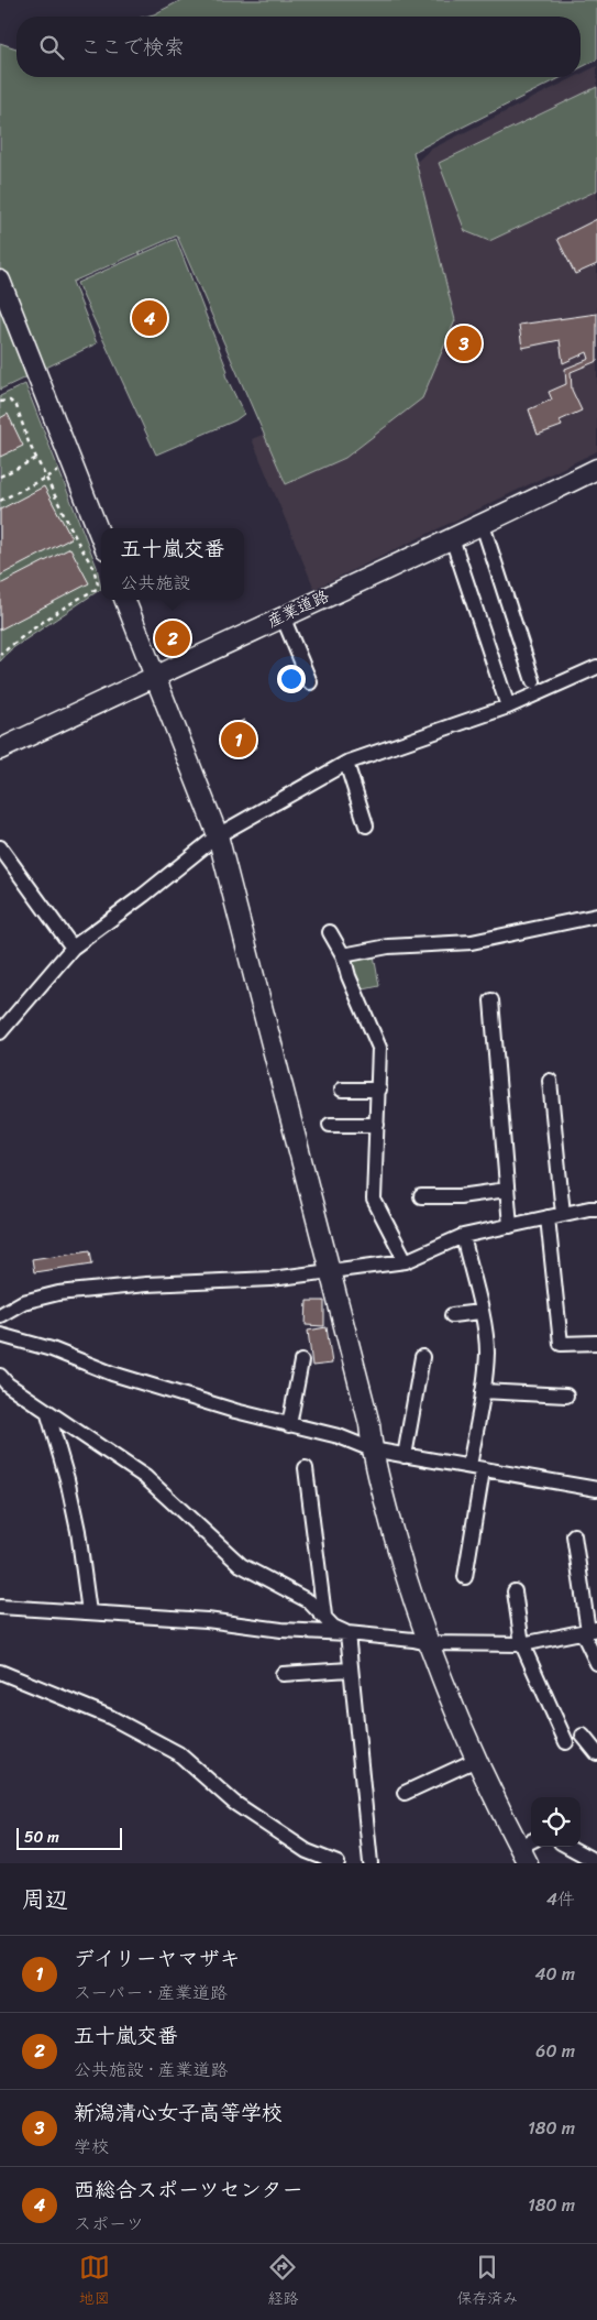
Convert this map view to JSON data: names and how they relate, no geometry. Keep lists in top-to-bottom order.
{
  "streets": {
    "street": ["産業道路"]
  },
  "scale_bar": "50 m",
  "page": {
    "search": "ここで検索",
    "pins": [
      "4",
      "3",
      "2",
      "1"
    ],
    "popup": ["五十嵐交番", "公共施設"],
    "scale": "50 m",
    "heading": ["周辺", "4件"],
    "list": [
      {
        "mark": "1",
        "name": "デイリーヤマザキ",
        "note": "スーパー · 産業道路",
        "value": "40 m"
      },
      {
        "mark": "2",
        "name": "五十嵐交番",
        "note": "公共施設 · 産業道路",
        "value": "60 m"
      },
      {
        "mark": "3",
        "name": "新潟清心女子高等学校",
        "note": "学校",
        "value": "180 m"
      },
      {
        "mark": "4",
        "name": "西総合スポーツセンター",
        "note": "スポーツ",
        "value": "180 m"
      }
    ],
    "nav": ["地図", "経路", "保存済み"]
  }
}
